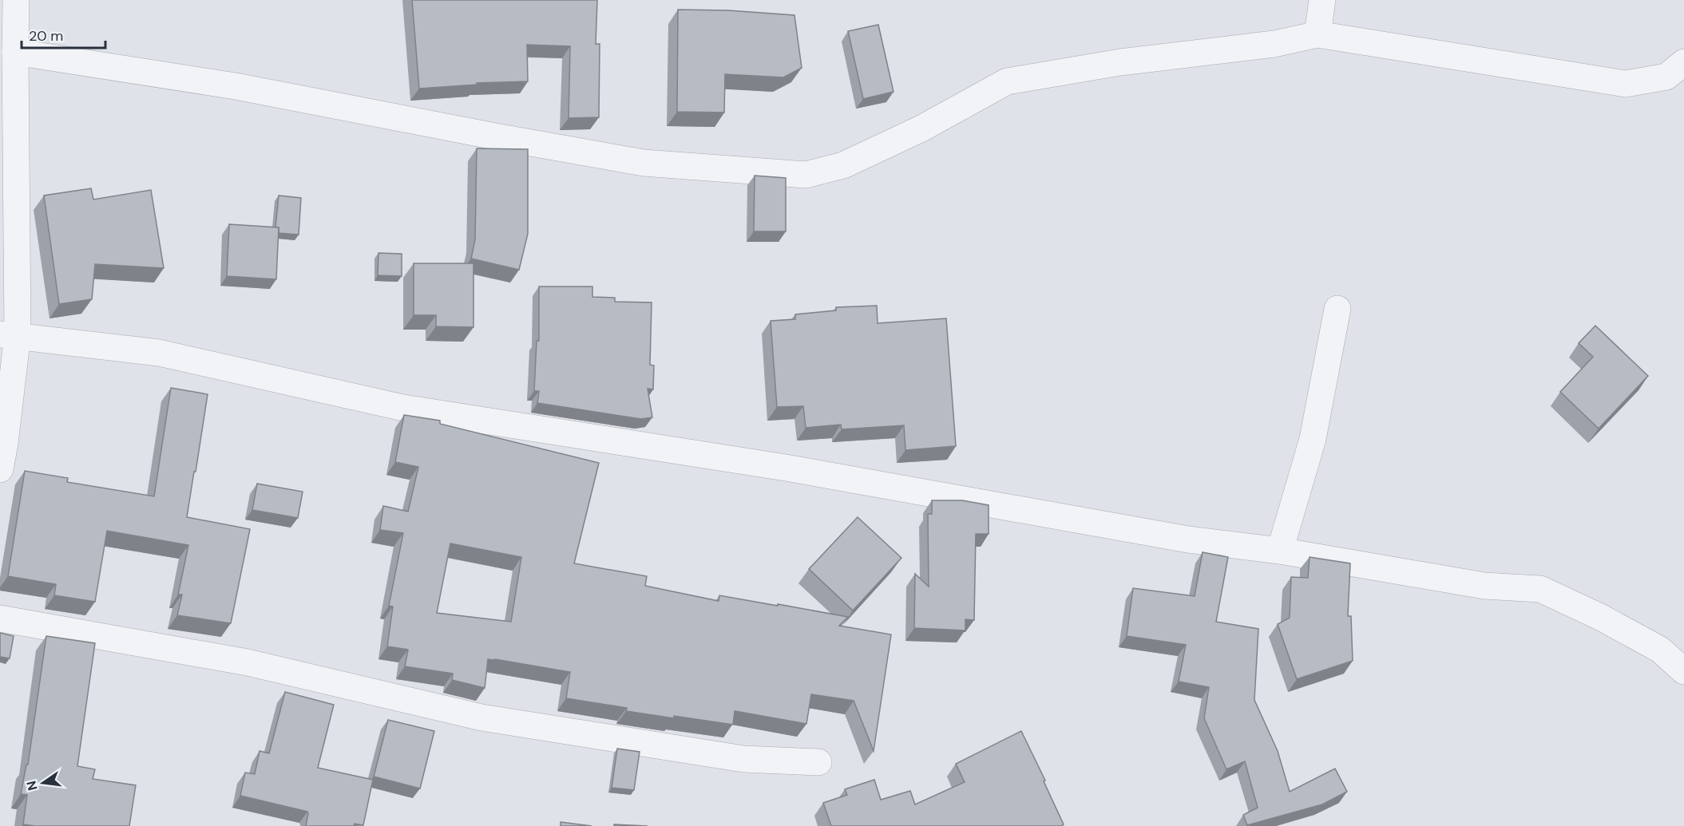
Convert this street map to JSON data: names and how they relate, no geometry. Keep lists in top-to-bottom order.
{
  "scale_bar": "20 m",
  "north": "left"
}
